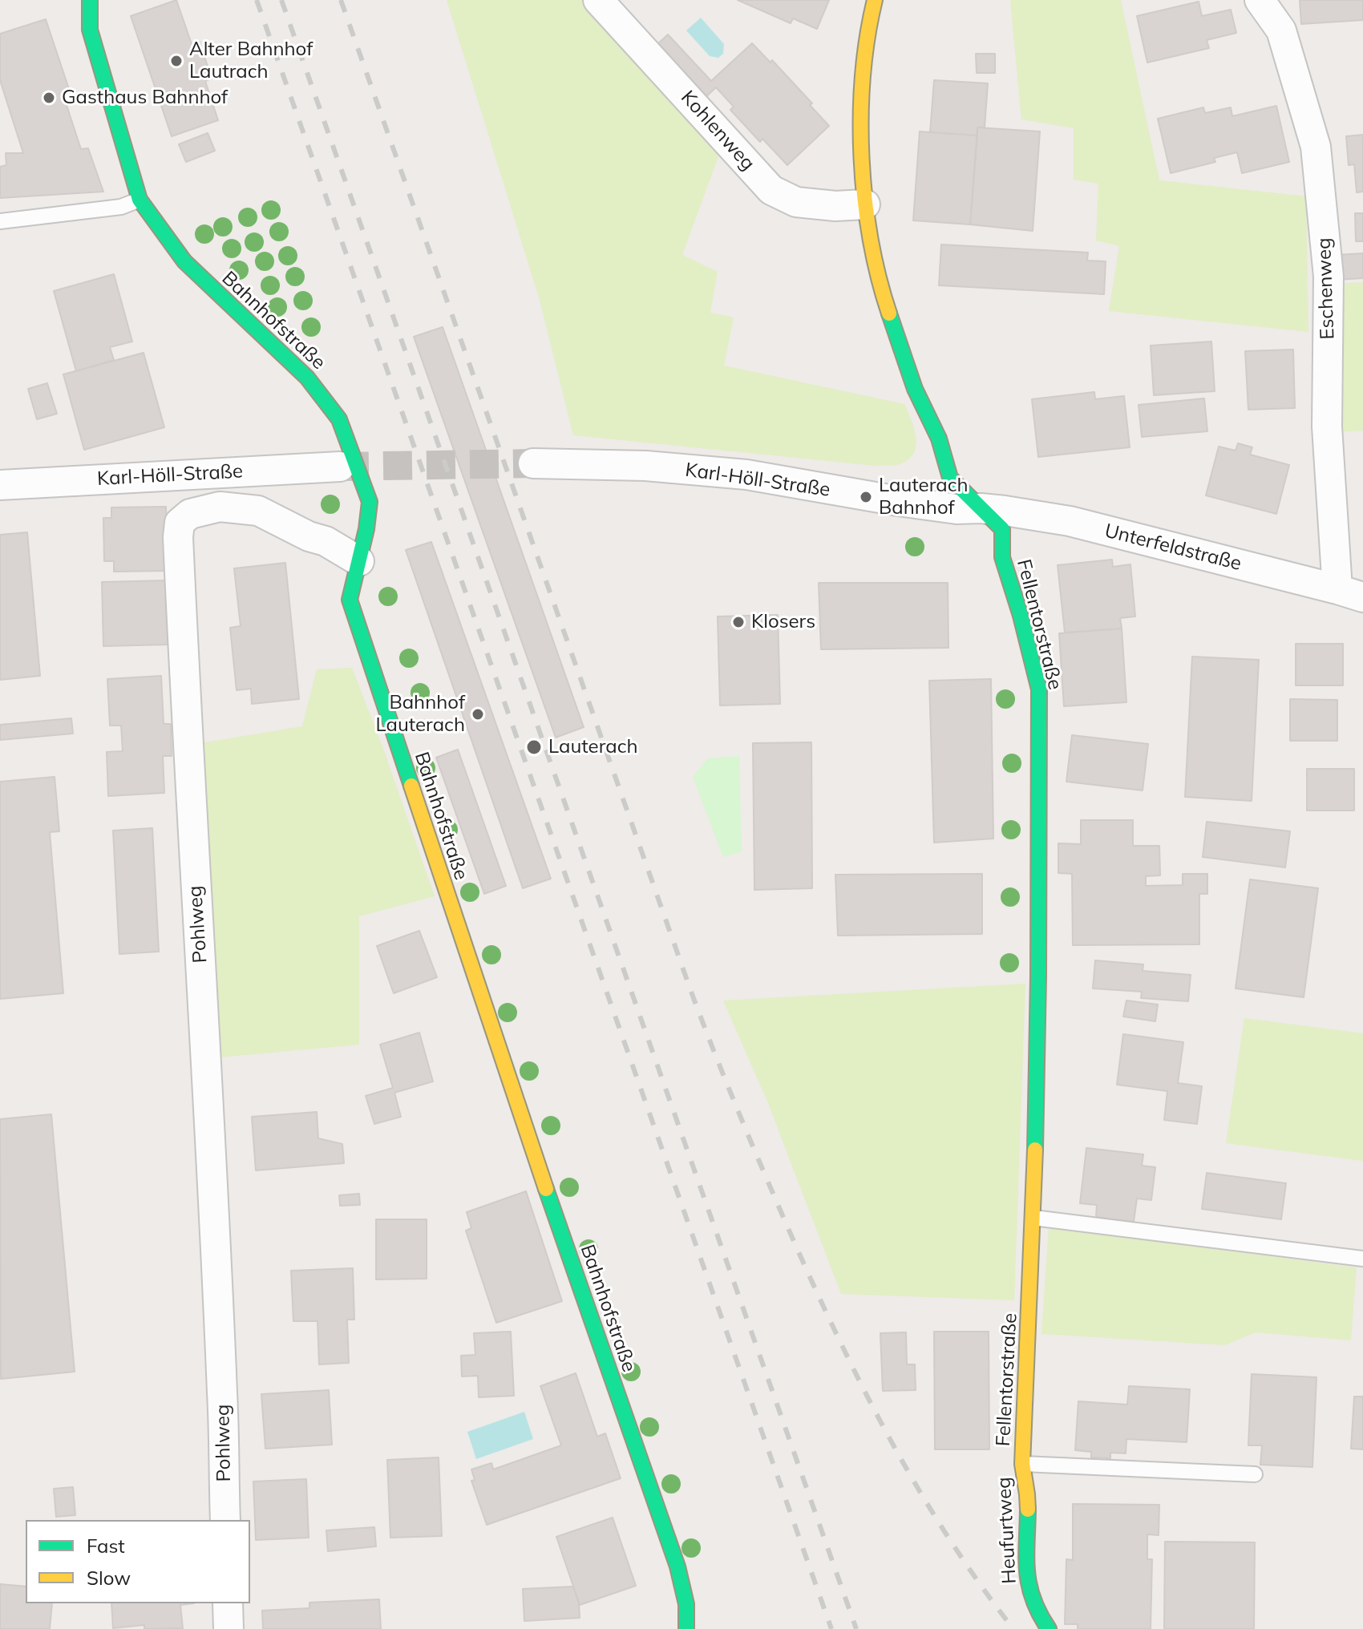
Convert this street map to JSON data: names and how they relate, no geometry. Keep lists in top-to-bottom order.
{
  "streets": {
    "street": [
      "Kohlenweg",
      "Eschenweg",
      "Bahnhofstraße",
      "Karl-Höll-Straße",
      "Unterfeldstraße",
      "Fellentorstraße",
      "Pohlweg",
      "Heufurtweg"
    ]
  },
  "crossings": [
    ["Kohlenweg", "Fellentorstraße"],
    ["Eschenweg", "Unterfeldstraße"],
    ["Bahnhofstraße", "Pohlweg"],
    ["Karl-Höll-Straße", "Unterfeldstraße"],
    ["Karl-Höll-Straße", "Fellentorstraße"],
    ["Unterfeldstraße", "Fellentorstraße"],
    ["Fellentorstraße", "Heufurtweg"]
  ],
  "places": [
    "Alter Bahnhof Lautrach",
    "Gasthaus Bahnhof",
    "Lauterach Bahnhof",
    "Klosers",
    "Bahnhof Lauterach",
    "Lauterach"
  ],
  "legend": ["Fast", "Slow"]
}
